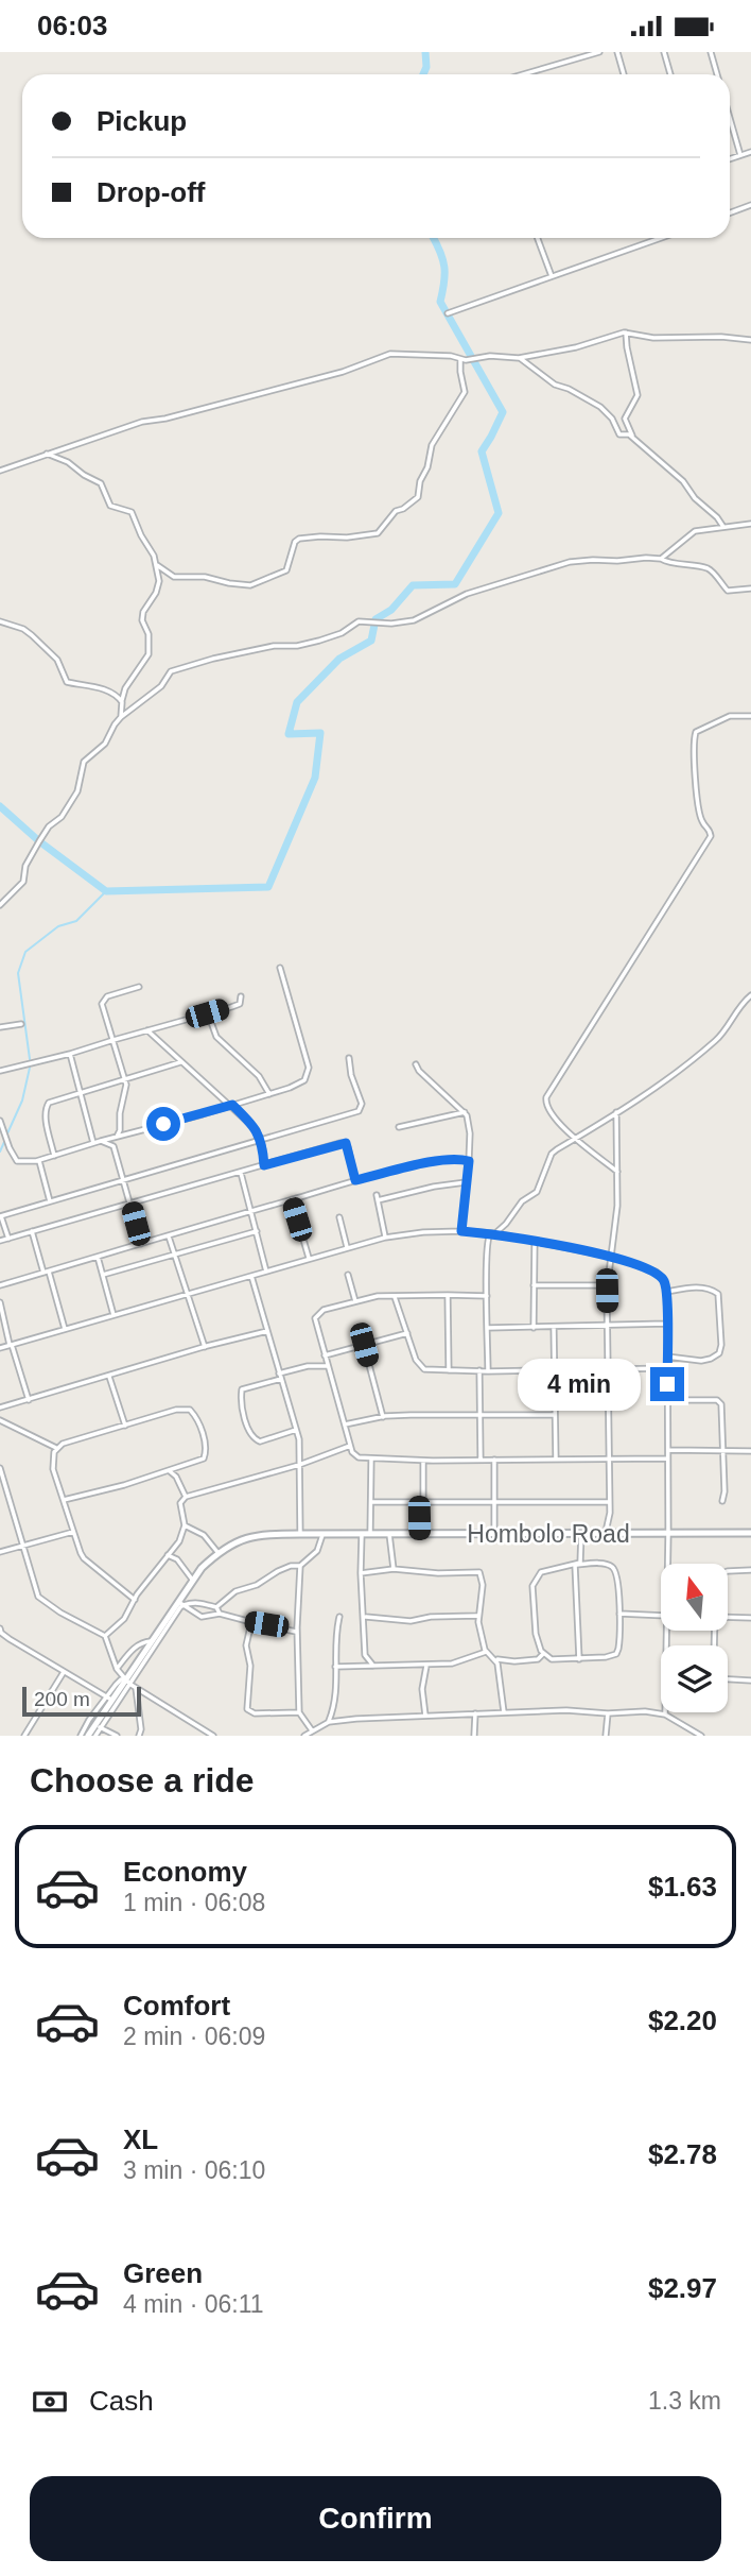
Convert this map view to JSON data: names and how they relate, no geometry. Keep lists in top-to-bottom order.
{
  "streets": {
    "street": ["Hombolo Road"]
  },
  "scale_bar": "200 m",
  "north": "top",
  "page": {
    "status": "06:03",
    "banner": ["Pickup", "Drop-off"],
    "bubble": "4 min",
    "scale": "200 m",
    "heading": "Choose a ride",
    "list": [
      {
        "name": "Economy",
        "note": "1 min · 06:08",
        "value": "$1.63"
      },
      {
        "name": "Comfort",
        "note": "2 min · 06:09",
        "value": "$2.20"
      },
      {
        "name": "XL",
        "note": "3 min · 06:10",
        "value": "$2.78"
      },
      {
        "name": "Green",
        "note": "4 min · 06:11",
        "value": "$2.97"
      }
    ],
    "pay": ["Cash", "1.3 km"],
    "buttons": "Confirm"
  }
}
